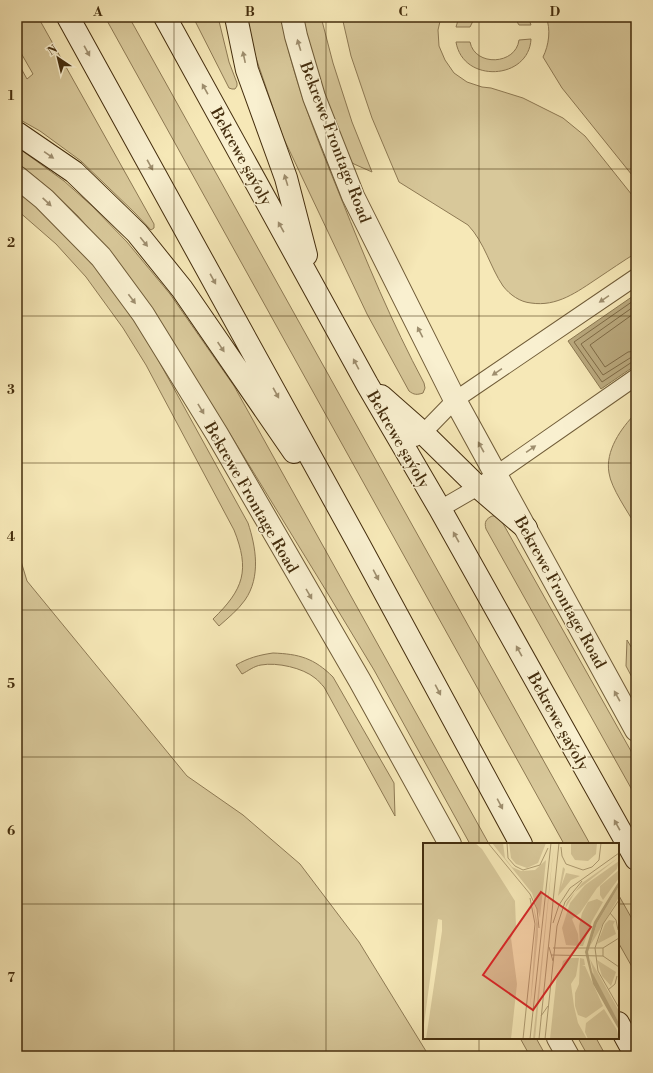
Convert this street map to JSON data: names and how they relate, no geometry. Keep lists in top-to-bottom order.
{
  "streets": {
    "main road": ["Bekrewe Frontage Road", "Bekrewe şaýoly"]
  },
  "north": "top left",
  "grid": {
    "columns": [
      "A",
      "B",
      "C",
      "D"
    ],
    "rows": [
      "1",
      "2",
      "3",
      "4",
      "5",
      "6",
      "7"
    ]
  }
}
